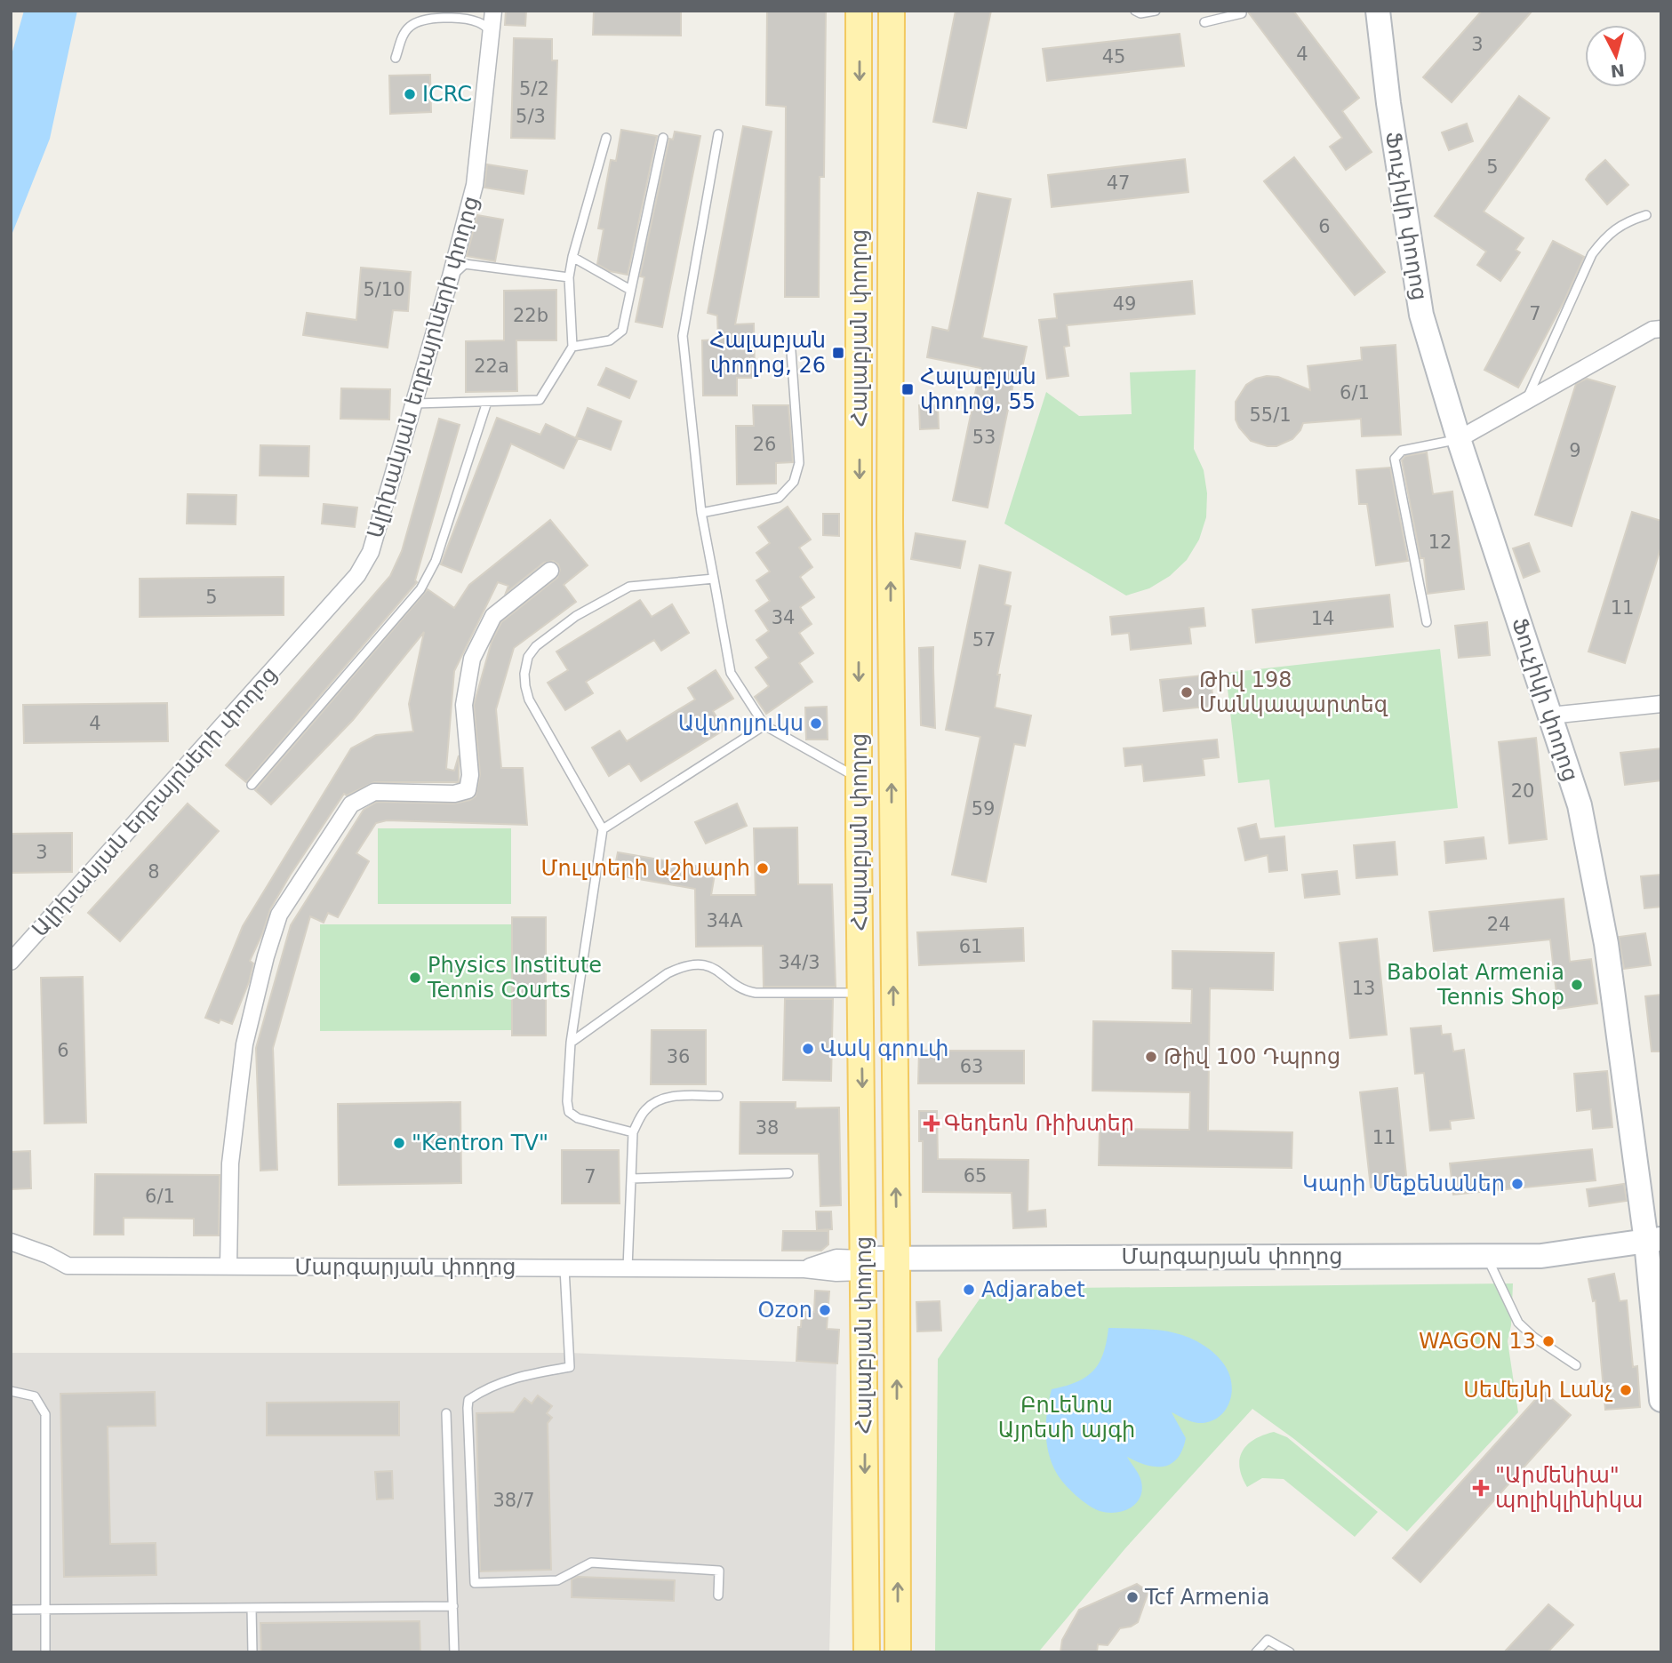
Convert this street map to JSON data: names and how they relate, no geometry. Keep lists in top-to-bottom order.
{
  "streets": {
    "main road": ["Ֆուչիկի փողոց", "Հալաբյան փողոց", "Մարգարյան փողոց"],
    "street": ["Ալիխանյան եղբայրների փողոց"]
  },
  "crossings": [
    ["Ֆուչիկի փողոց", "Մարգարյան փողոց"],
    ["Հալաբյան փողոց", "Մարգարյան փողոց"]
  ],
  "parks": ["Բուենոս Այրեսի այգի"],
  "places": {
    "other": [
      "ICRC",
      "Թիվ 198 Մանկապարտեզ",
      "Ավտոլյուկս",
      "Մուլտերի Աշխարհ",
      "Physics Institute Tennis Courts",
      "Babolat Armenia Tennis Shop",
      "Վակ գրուփ",
      "Թիվ 100 Դպրոց",
      "\"Kentron TV\"",
      "Կարի Մեքենաներ",
      "Adjarabet",
      "Ozon",
      "WAGON 13",
      "Սեմեյնի Լանչ",
      "Tcf Armenia"
    ],
    "transit": ["Հալաբյան փողոց, 26", "Հալաբյան փողոց, 55"],
    "health": ["Գեդեոն Ռիխտեր", "\"Արմենիա\" պոլիկլինիկա"]
  },
  "house_numbers": [
    "3",
    "4",
    "45",
    "5/2",
    "5/3",
    "5",
    "47",
    "6",
    "5/10",
    "49",
    "7",
    "22b",
    "22a",
    "6/1",
    "55/1",
    "53",
    "26",
    "9",
    "12",
    "5",
    "11",
    "34",
    "14",
    "57",
    "4",
    "20",
    "59",
    "3",
    "8",
    "34A",
    "24",
    "61",
    "34/3",
    "13",
    "6",
    "36",
    "63",
    "38",
    "11",
    "65",
    "7",
    "6/1",
    "38/7"
  ],
  "north": "bottom"
}
